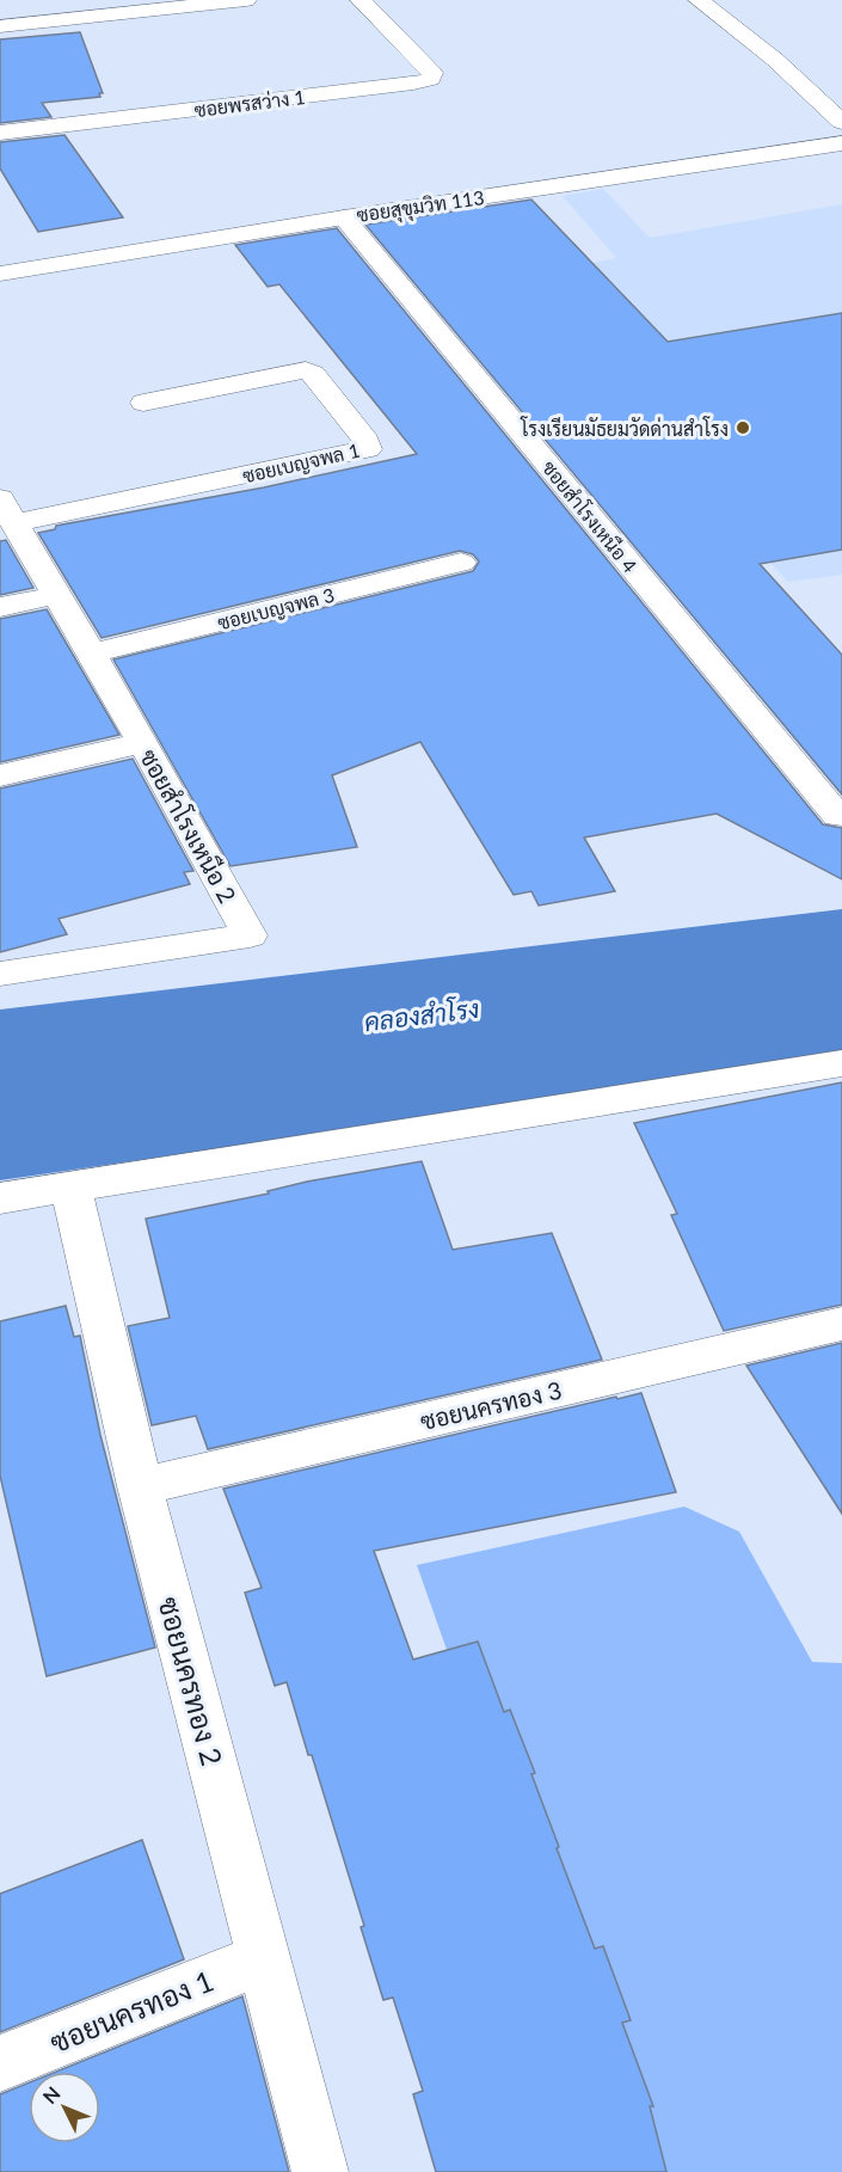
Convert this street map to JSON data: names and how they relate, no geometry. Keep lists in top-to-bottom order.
{
  "streets": {
    "street": [
      "ซอยพรสว่าง 1",
      "ซอยสุขุมวิท 113",
      "ซอยเบญจพล 1",
      "ซอยสำโรงเหนือ 4",
      "ซอยเบญจพล 3",
      "ซอยสำโรงเหนือ 2",
      "ซอยนครทอง 3",
      "ซอยนครทอง 2",
      "ซอยนครทอง 1"
    ]
  },
  "crossings": [
    ["ซอยสุขุมวิท 113", "ซอยสำโรงเหนือ 4"],
    ["ซอยเบญจพล 1", "ซอยสำโรงเหนือ 2"],
    ["ซอยเบญจพล 3", "ซอยสำโรงเหนือ 2"],
    ["ซอยนครทอง 3", "ซอยนครทอง 2"],
    ["ซอยนครทอง 2", "ซอยนครทอง 1"]
  ],
  "water": ["คลองสำโรง"],
  "places": ["โรงเรียนมัธยมวัดด่านสำโรง"],
  "north": "top left"
}
